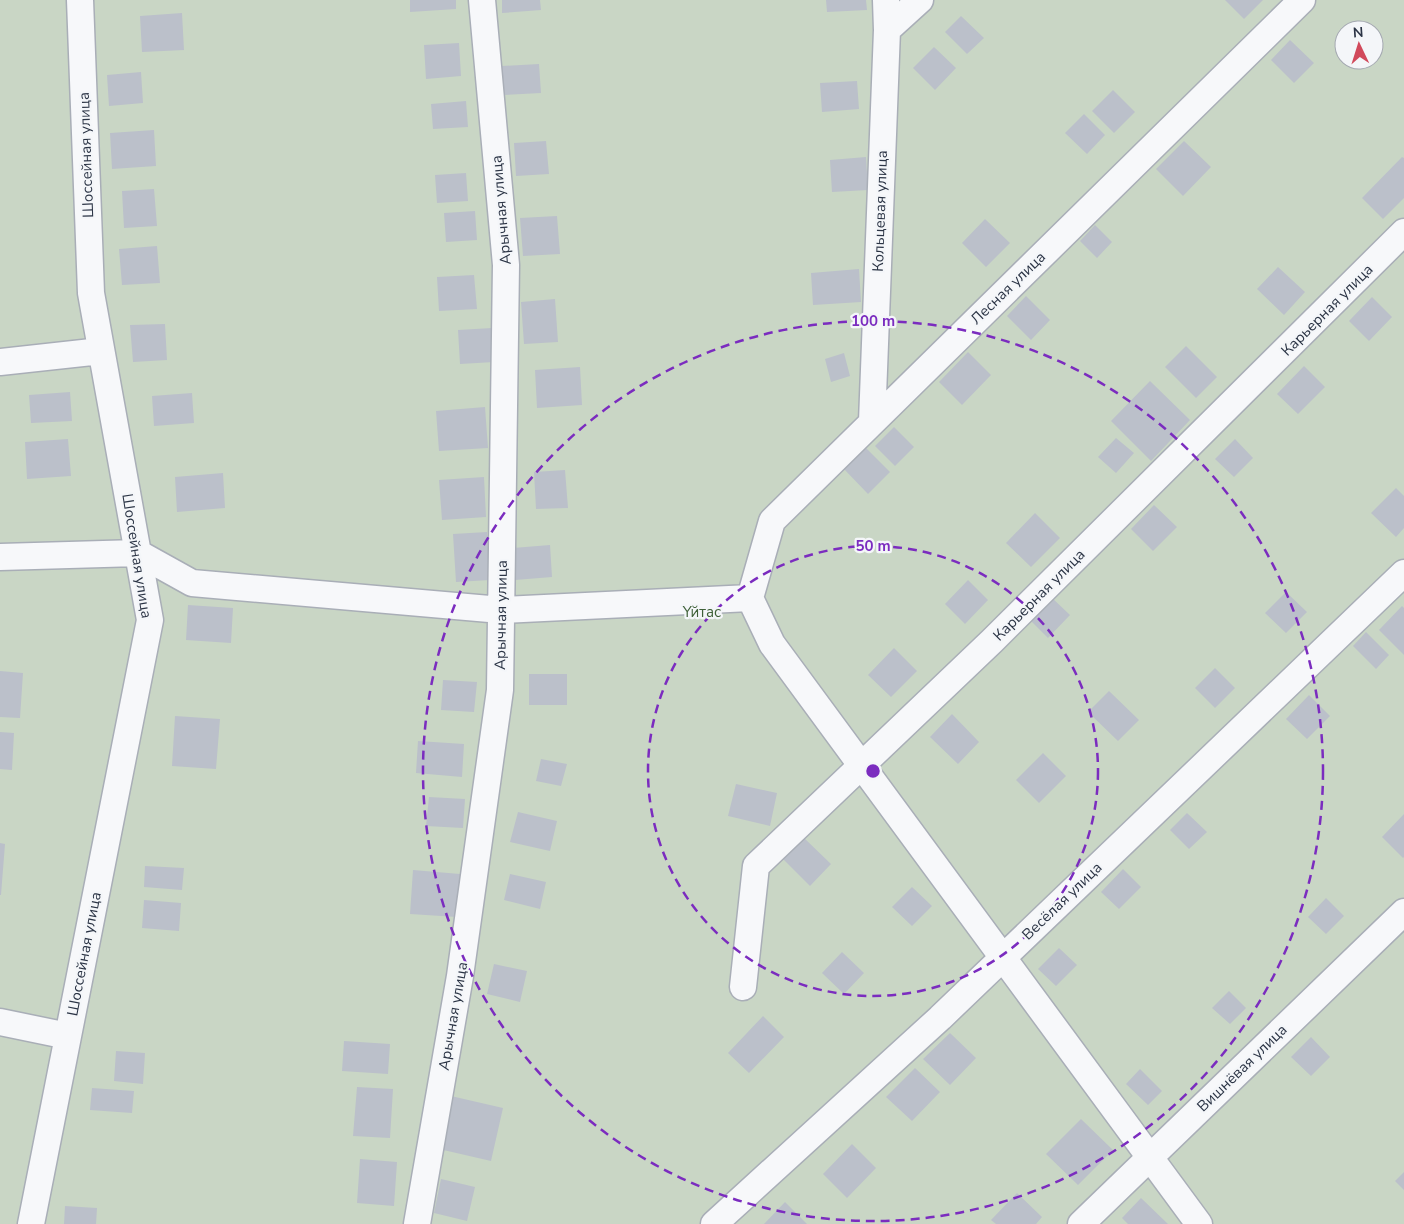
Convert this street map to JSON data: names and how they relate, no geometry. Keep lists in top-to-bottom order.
{
  "streets": {
    "street": [
      "Шоссейная улица",
      "Арычная улица",
      "Кольцевая улица",
      "Лесная улица",
      "Карьерная улица",
      "Весёлая улица",
      "Вишнёвая улица"
    ]
  },
  "crossings": [
    ["Кольцевая улица", "Лесная улица"]
  ],
  "parks": ["Үйтас"],
  "north": "top",
  "rings": ["100 m", "50 m"]
}
